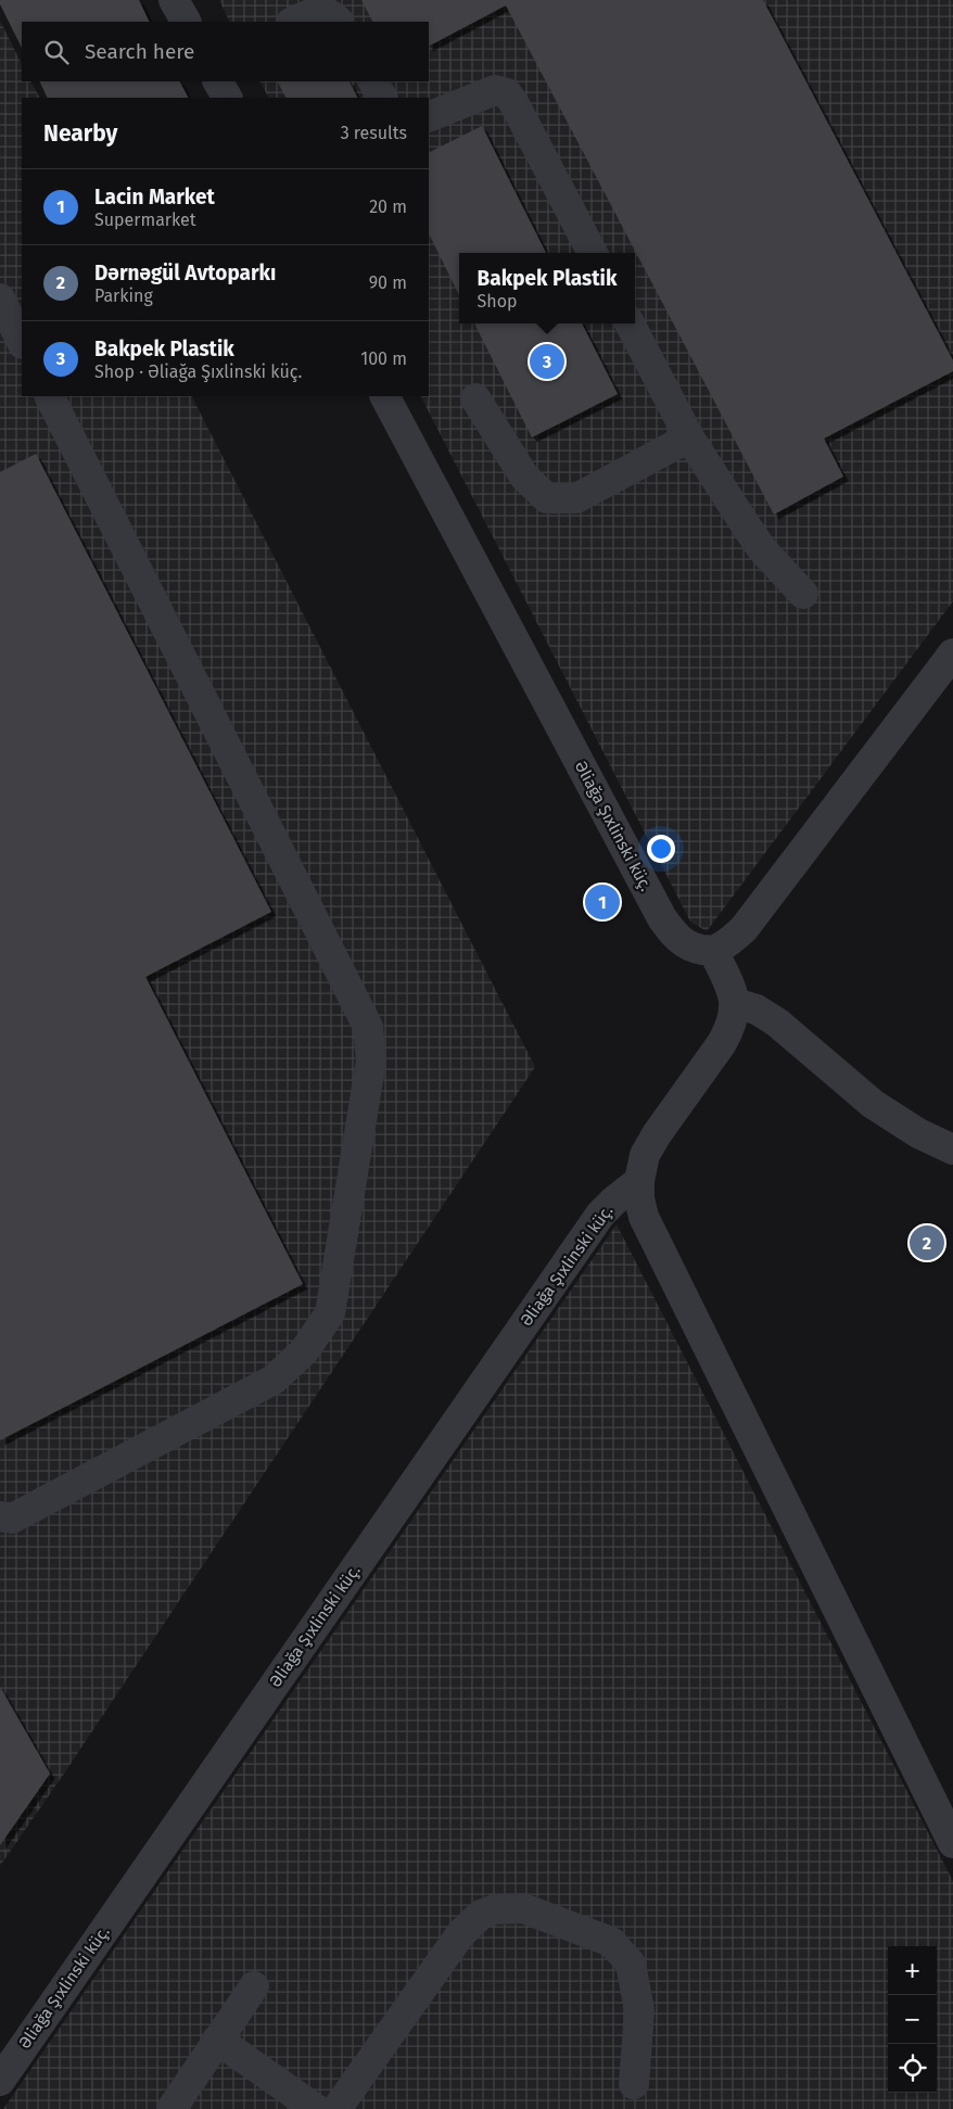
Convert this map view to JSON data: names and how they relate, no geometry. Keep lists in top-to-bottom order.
{
  "streets": {
    "street": ["Əliağa Şıxlinski küç."]
  },
  "page": {
    "search": "Search here",
    "heading": ["Nearby", "3 results"],
    "list": [
      {
        "mark": "1",
        "name": "Lacin Market",
        "note": "Supermarket",
        "value": "20 m"
      },
      {
        "mark": "2",
        "name": "Dərnəgül Avtoparkı",
        "note": "Parking",
        "value": "90 m"
      },
      {
        "mark": "3",
        "name": "Bakpek Plastik",
        "note": "Shop · Əliağa Şıxlinski küç.",
        "value": "100 m"
      }
    ],
    "popup": ["Bakpek Plastik", "Shop"],
    "pins": ["3", "1", "2"],
    "map_buttons": ["+", "−"]
  }
}
